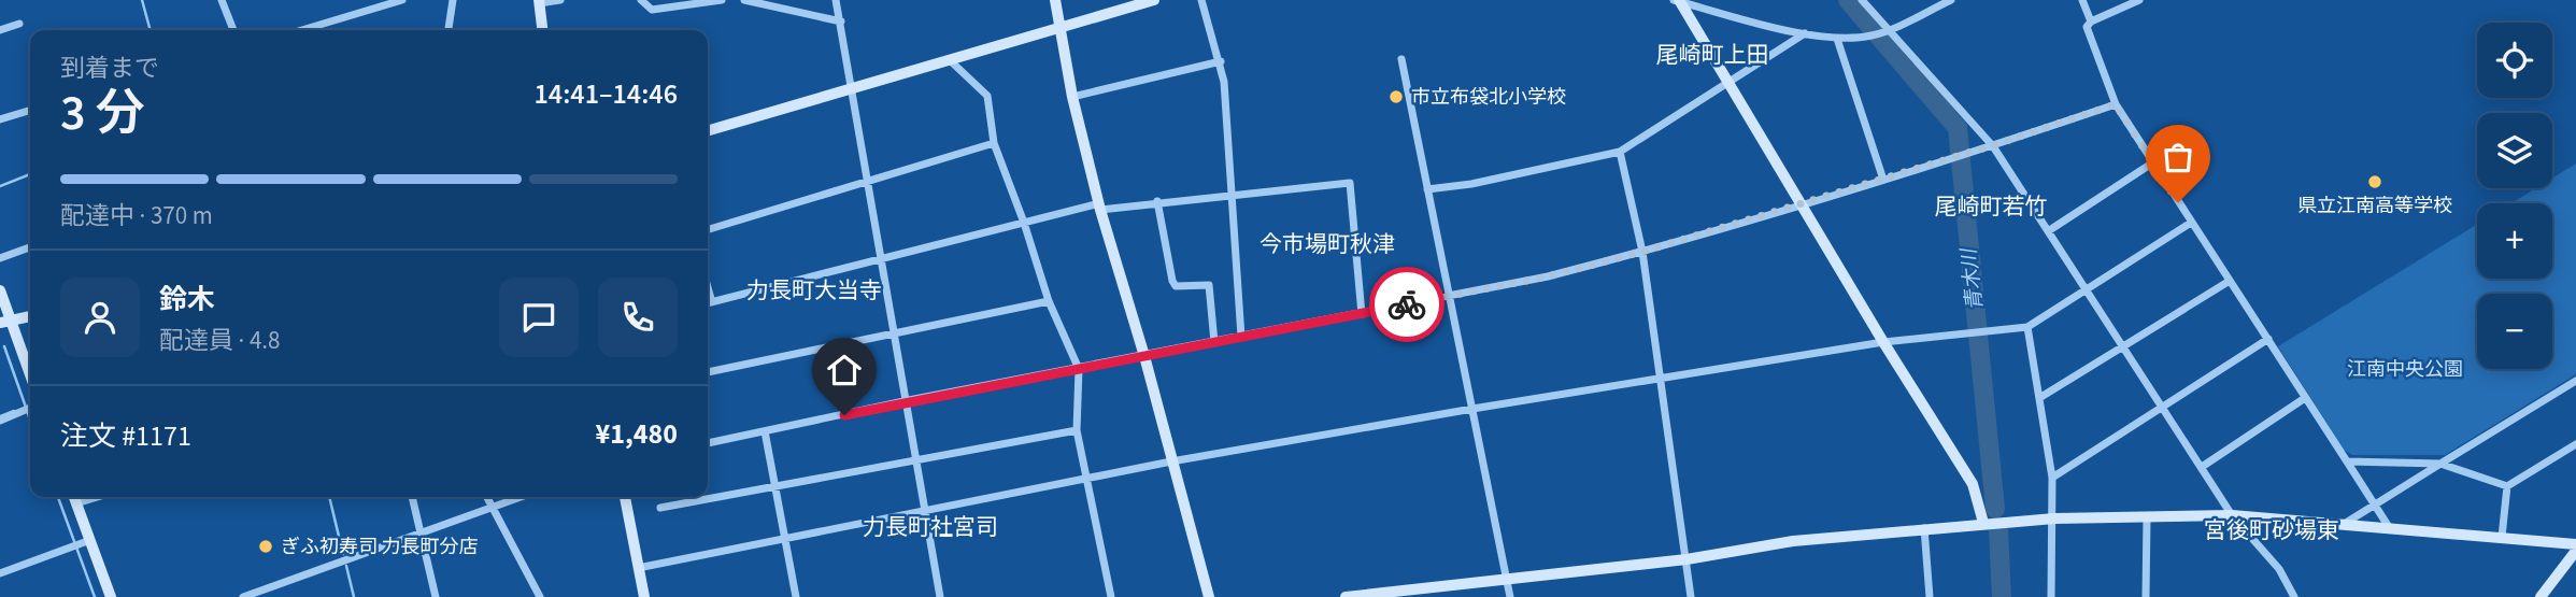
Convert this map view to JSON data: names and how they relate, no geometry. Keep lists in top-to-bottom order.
{
  "districts": [
    "尾崎町上田",
    "尾崎町若竹",
    "今市場町秋津",
    "力長町大当寺",
    "力長町社宮司",
    "宮後町砂場東"
  ],
  "water": ["青木川"],
  "parks": ["江南中央公園"],
  "places": ["市立布袋北小学校", "県立江南高等学校", "ぎふ初寿司 力長町分店"],
  "page": {
    "map_buttons": ["+", "−"],
    "heading": ["3 分", "到着まで", "14:41–14:46"],
    "panel": [
      "鈴木",
      "配達員 · 4.8",
      "注文 #1171",
      "¥1,480"
    ],
    "bar": "配達中 · 370 m"
  }
}
